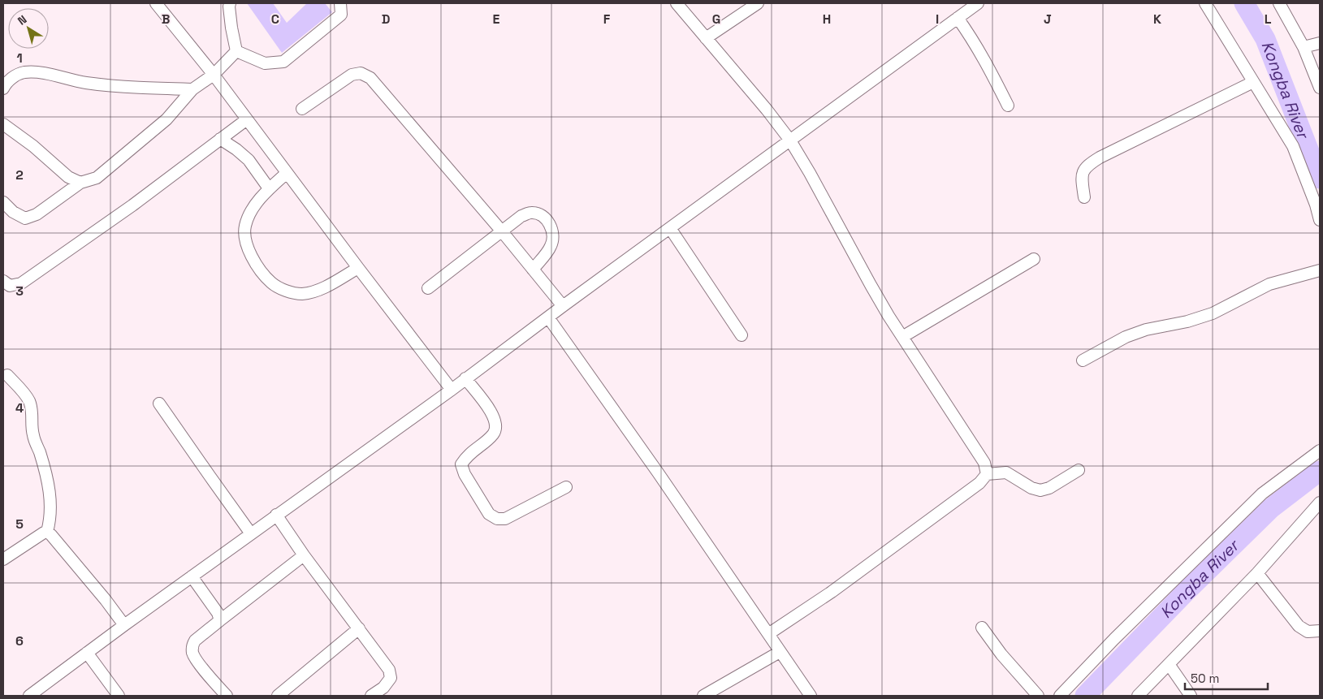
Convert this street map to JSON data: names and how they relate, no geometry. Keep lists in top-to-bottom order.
{
  "water": ["Kongba River"],
  "scale_bar": "50 m",
  "north": "top left",
  "grid": {
    "columns": [
      "B",
      "C",
      "D",
      "E",
      "F",
      "G",
      "H",
      "I",
      "J",
      "K",
      "L"
    ],
    "rows": [
      "1",
      "2",
      "3",
      "4",
      "5",
      "6"
    ]
  }
}
